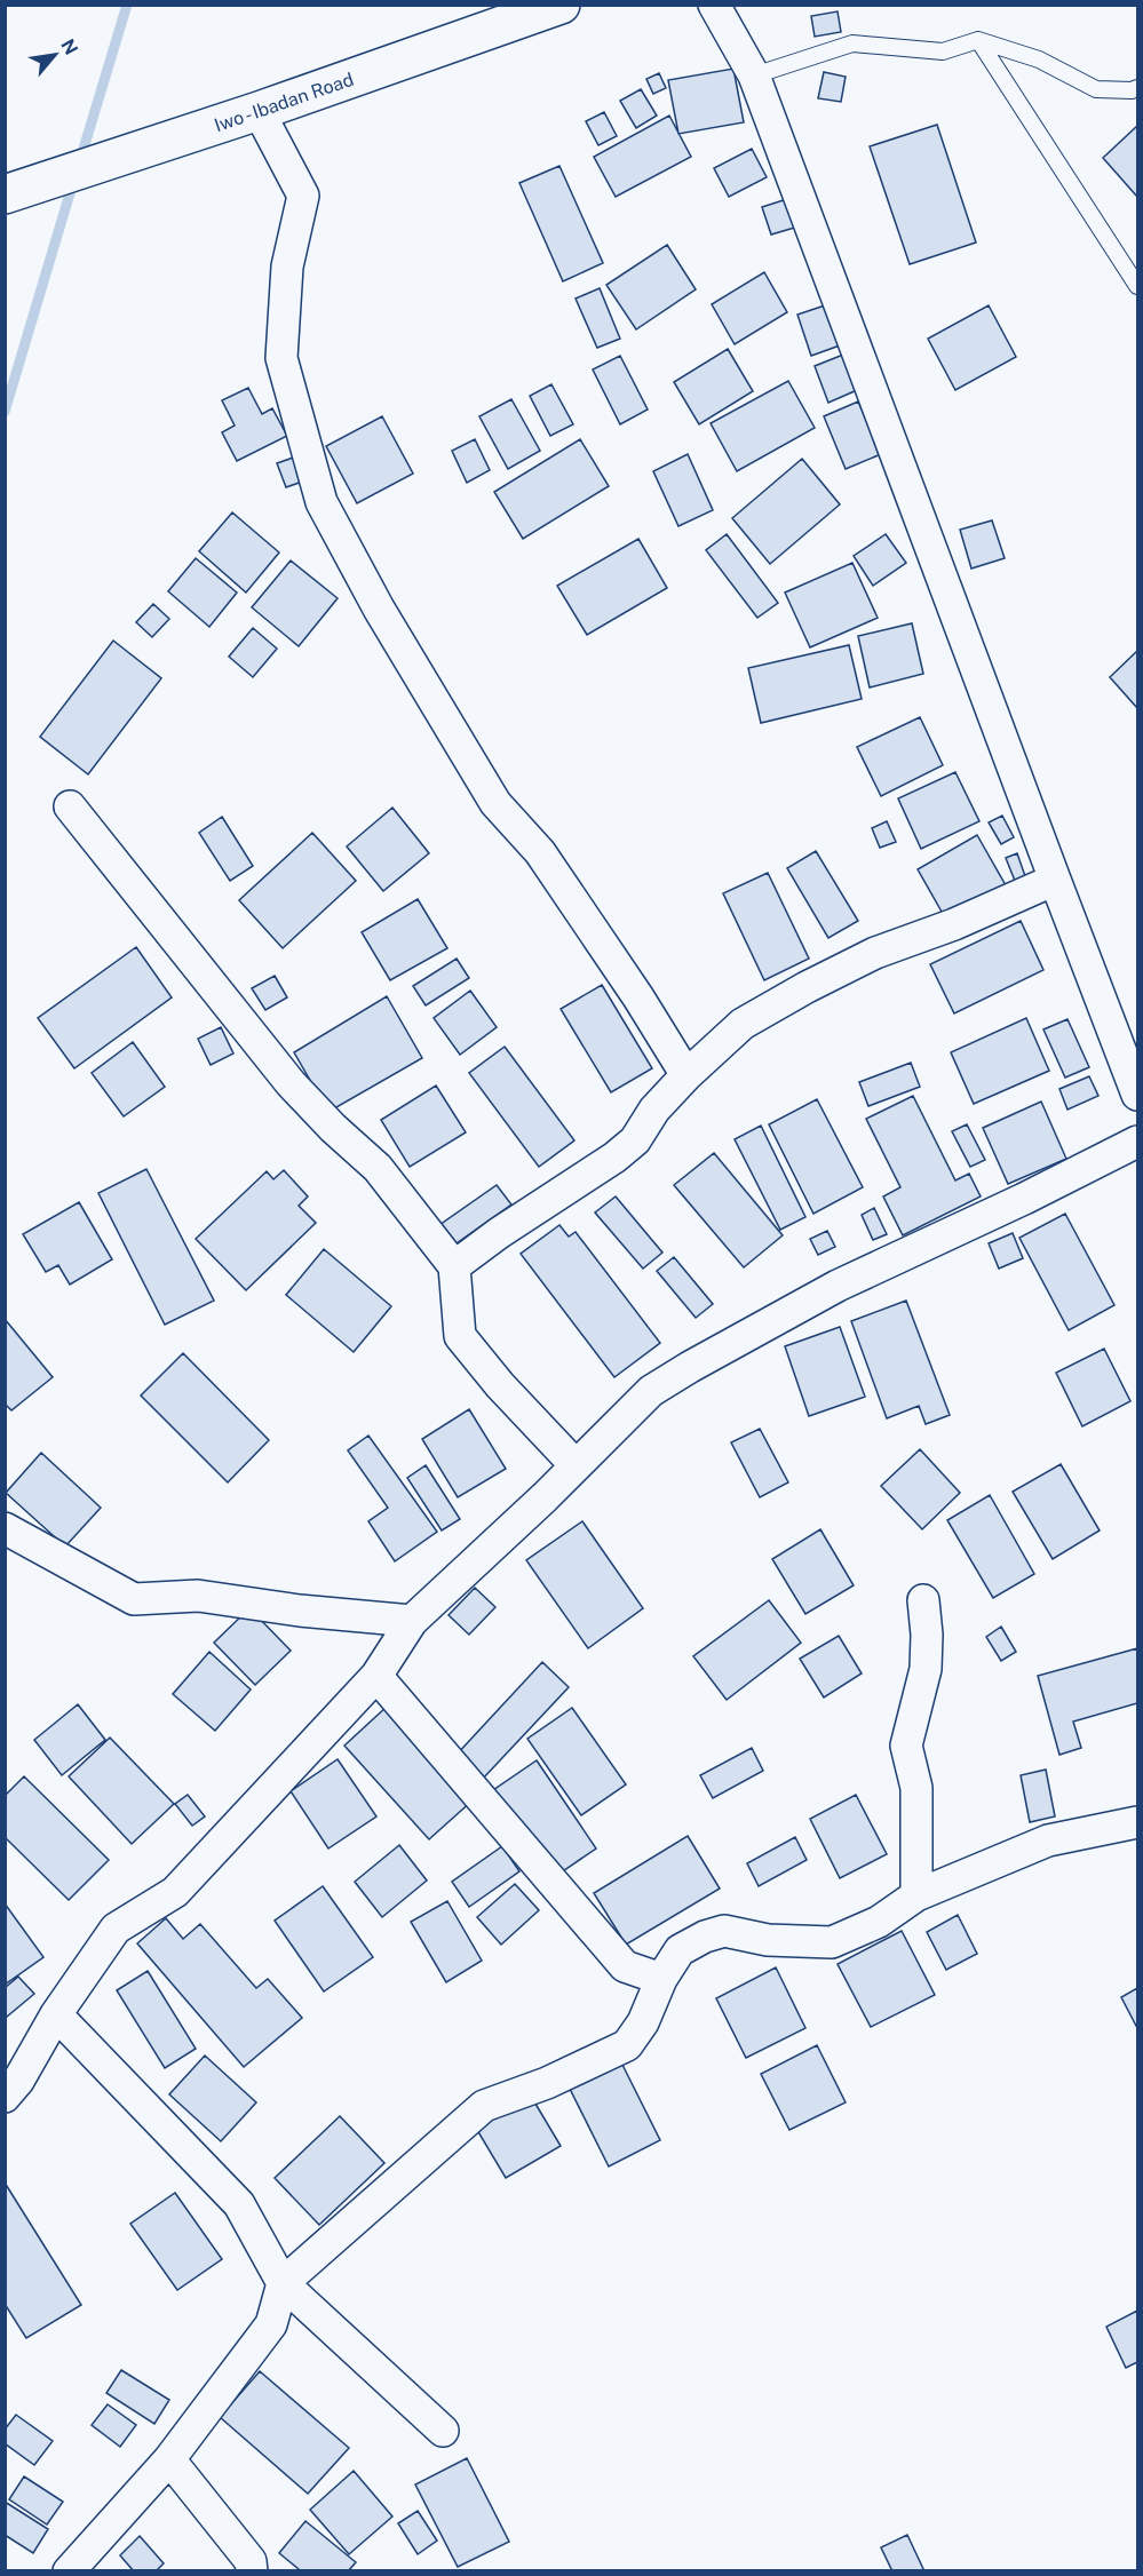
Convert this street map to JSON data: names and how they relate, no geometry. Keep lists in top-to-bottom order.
{
  "streets": {
    "main road": ["Iwo - Ibadan Road"]
  },
  "north": "top right"
}
